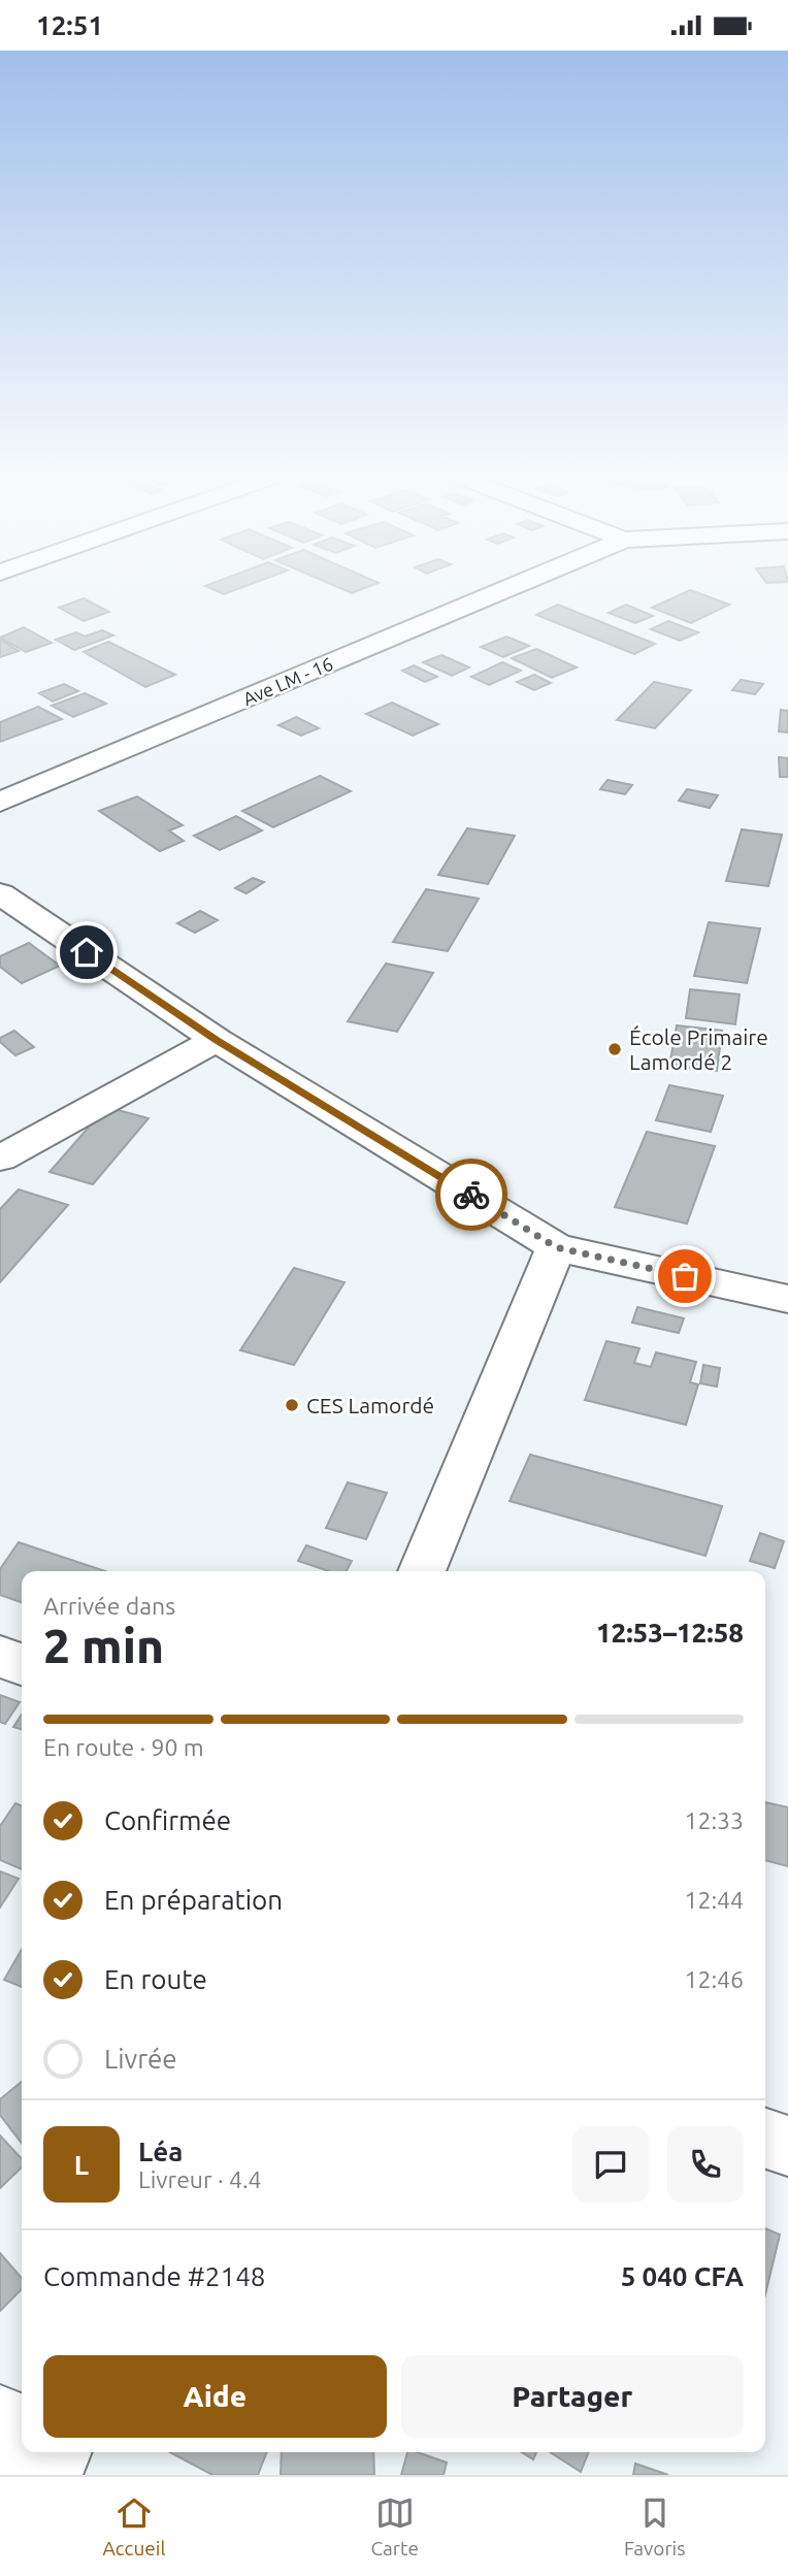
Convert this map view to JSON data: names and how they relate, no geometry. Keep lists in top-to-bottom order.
{
  "streets": {
    "street": ["Ave LM - 16"]
  },
  "places": ["École Primaire Lamordé 2", "CES Lamordé"],
  "page": {
    "status": "12:51",
    "heading": ["2 min", "Arrivée dans", "12:53–12:58"],
    "panel": [
      "Léa",
      "Livreur · 4.4",
      "Commande #2148",
      "5 040 CFA"
    ],
    "bar": "En route · 90 m",
    "list": [
      ["Confirmée", "12:33"],
      ["En préparation", "12:44"],
      ["En route", "12:46"],
      "Livrée"
    ],
    "round": "L",
    "buttons": ["Aide", "Partager"],
    "tabs": ["Accueil", "Carte", "Favoris"]
  }
}
